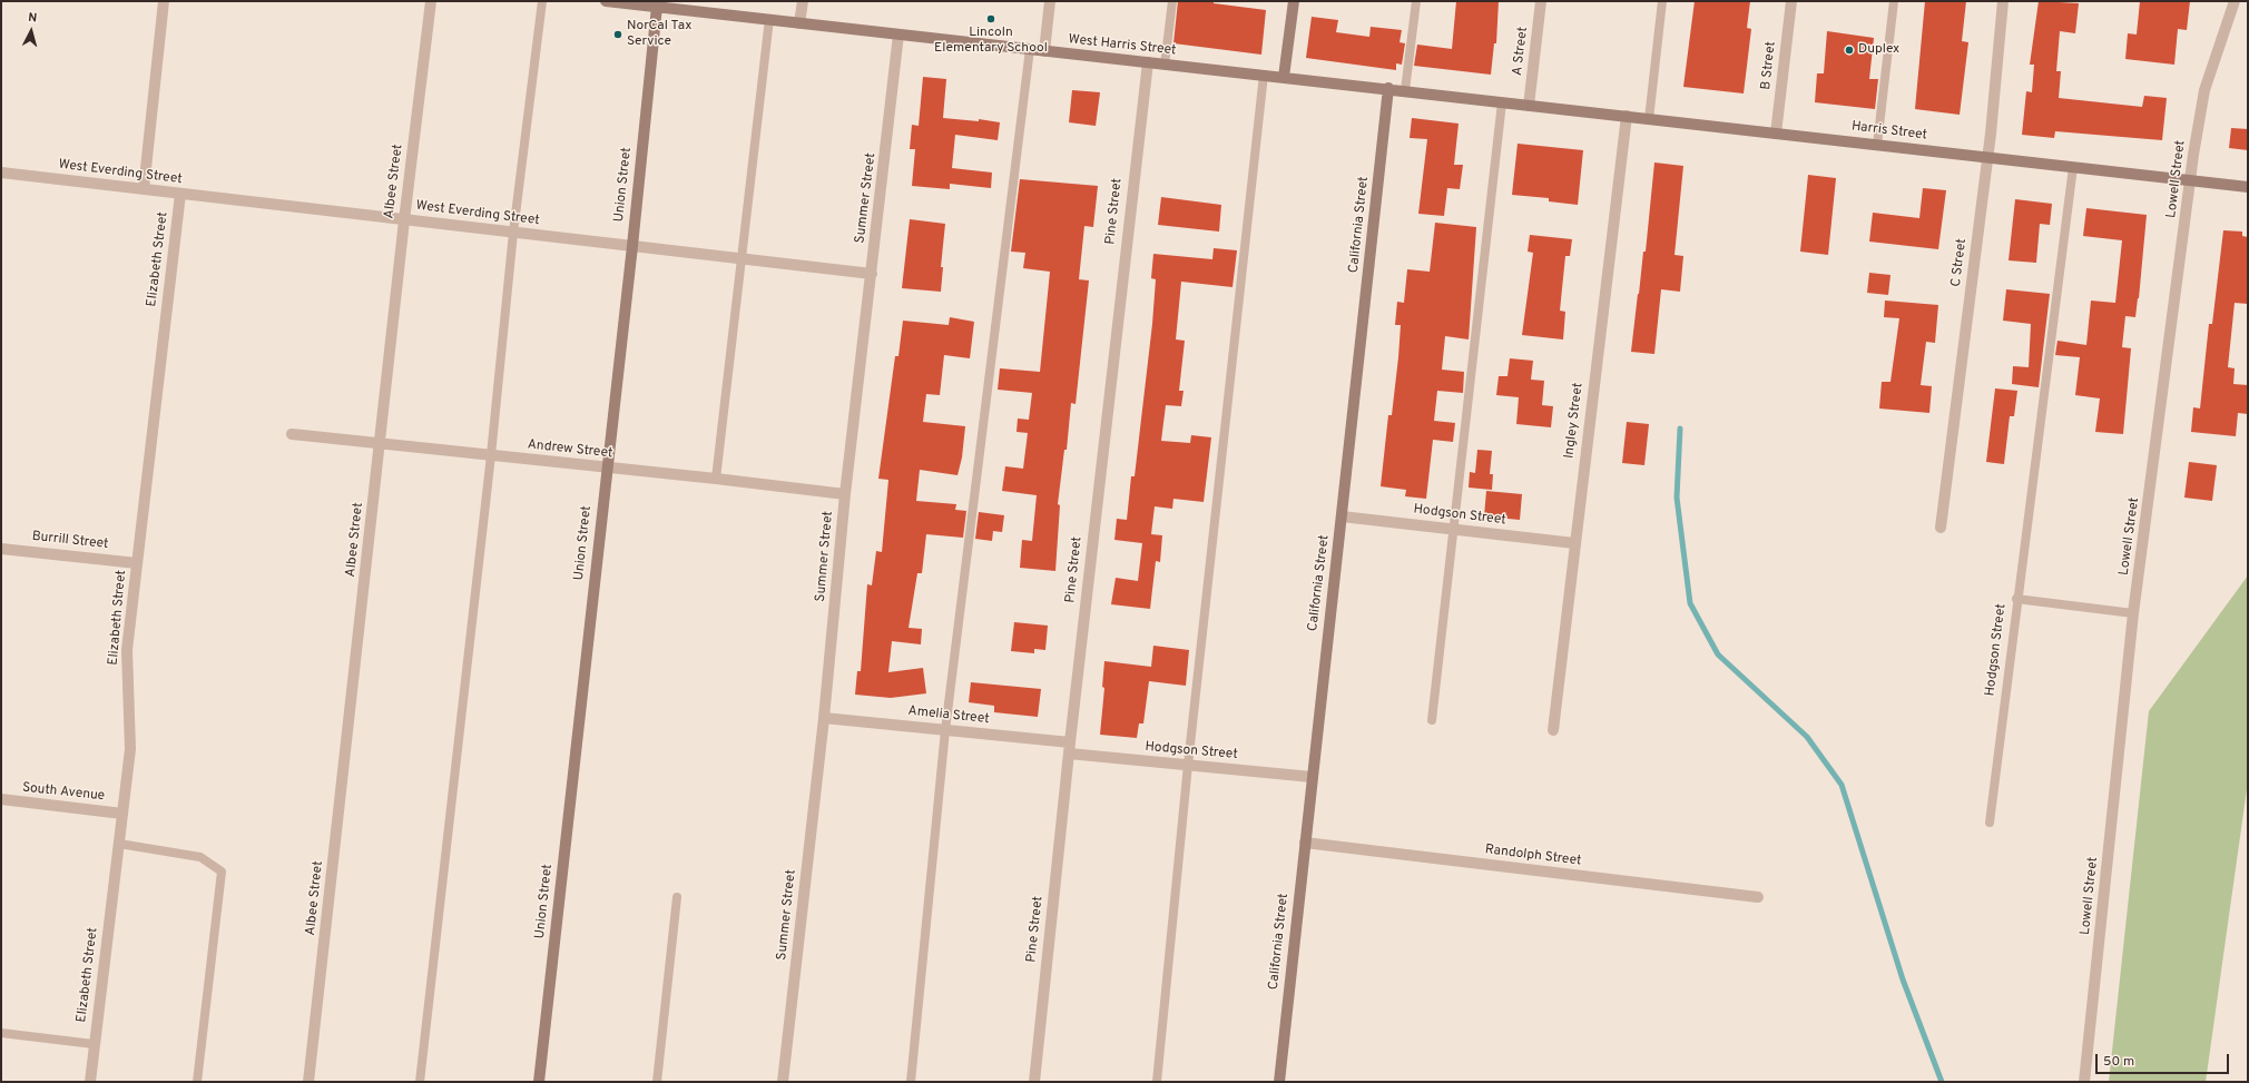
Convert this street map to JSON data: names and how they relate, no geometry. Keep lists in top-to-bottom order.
{
  "streets": {
    "street": [
      "West Harris Street",
      "A Street",
      "B Street",
      "Harris Street",
      "West Everding Street",
      "Lowell Street",
      "Albee Street",
      "Union Street",
      "Summer Street",
      "Pine Street",
      "California Street",
      "Elizabeth Street",
      "C Street",
      "Ingley Street",
      "Andrew Street",
      "Hodgson Street",
      "Burrill Street",
      "Amelia Street",
      "South Avenue",
      "Randolph Street"
    ]
  },
  "crossings": [
    ["West Harris Street", "A Street"],
    ["West Harris Street", "Harris Street"],
    ["West Harris Street", "Union Street"],
    ["West Harris Street", "Summer Street"],
    ["West Harris Street", "Pine Street"],
    ["West Harris Street", "California Street"],
    ["A Street", "Harris Street"],
    ["B Street", "Harris Street"],
    ["Harris Street", "Lowell Street"],
    ["Harris Street", "C Street"],
    ["Harris Street", "Ingley Street"],
    ["West Everding Street", "Albee Street"],
    ["West Everding Street", "Union Street"],
    ["West Everding Street", "Summer Street"],
    ["West Everding Street", "Elizabeth Street"],
    ["Lowell Street", "Hodgson Street"],
    ["Albee Street", "Andrew Street"],
    ["Union Street", "Andrew Street"],
    ["Summer Street", "Andrew Street"],
    ["Summer Street", "Amelia Street"],
    ["Pine Street", "Hodgson Street"],
    ["Pine Street", "Amelia Street"],
    ["California Street", "Hodgson Street"],
    ["California Street", "Randolph Street"],
    ["Elizabeth Street", "Burrill Street"],
    ["Elizabeth Street", "South Avenue"],
    ["Ingley Street", "Hodgson Street"],
    ["Hodgson Street", "Amelia Street"]
  ],
  "places": ["Lincoln Elementary School", "NorCal Tax Service", "Duplex"],
  "scale_bar": "50 m",
  "north": "top"
}
